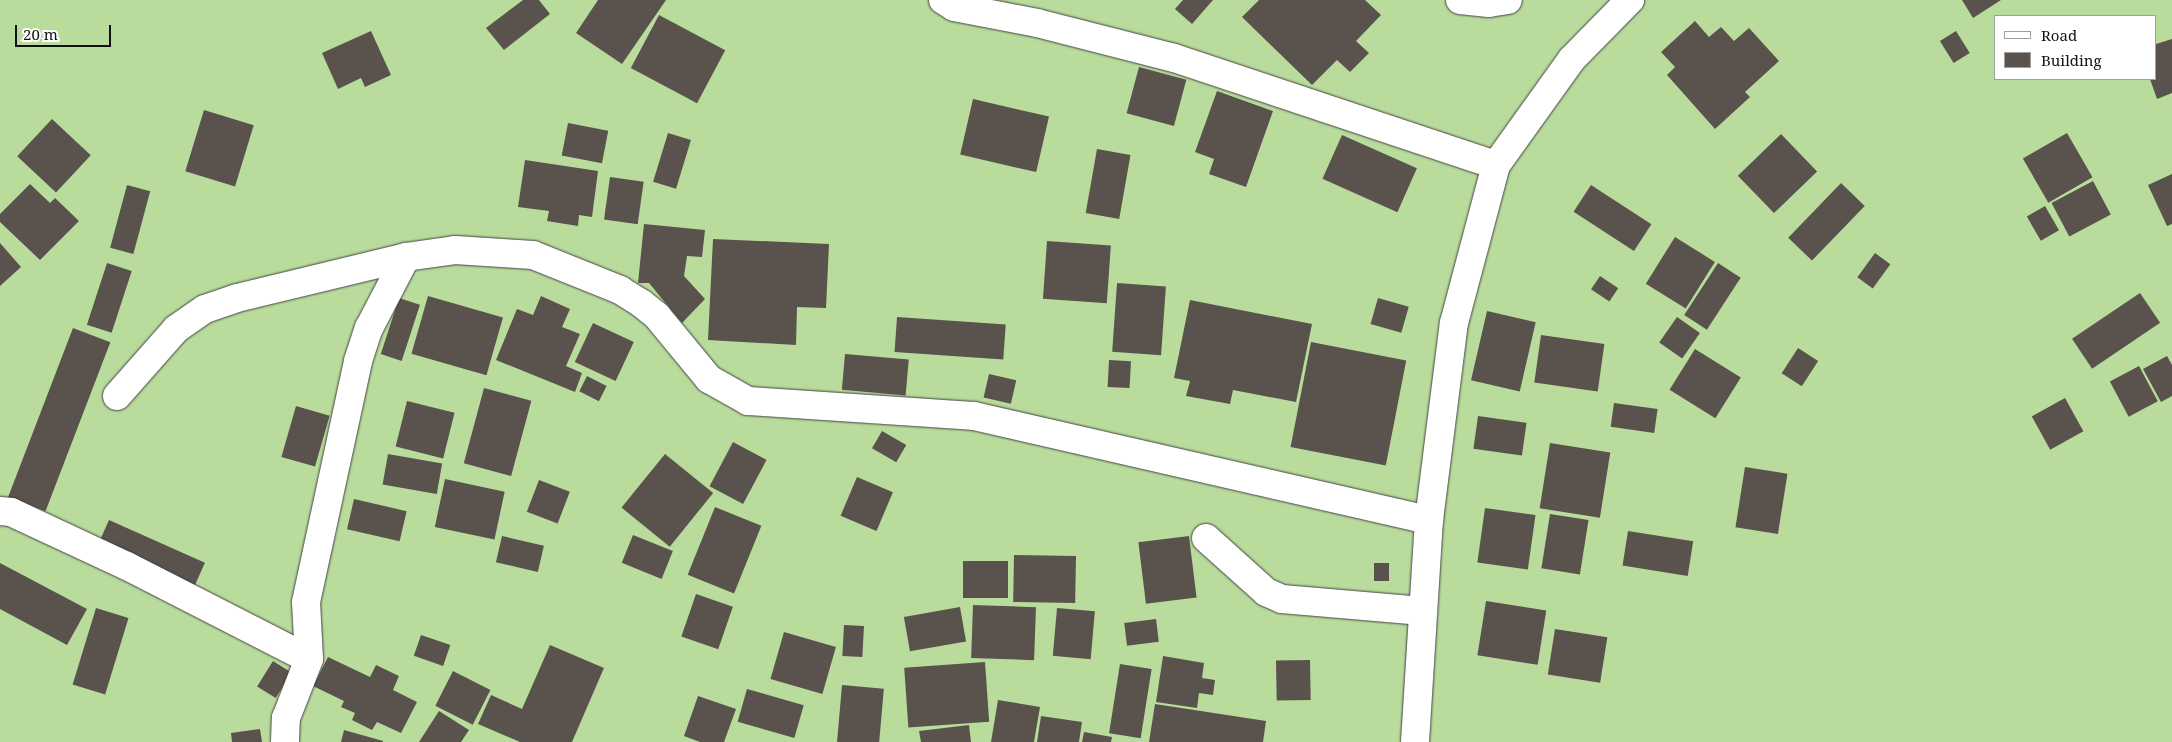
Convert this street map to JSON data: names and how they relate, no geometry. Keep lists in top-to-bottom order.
{
  "legend": ["Road", "Building"],
  "scale_bar": "20 m"
}
